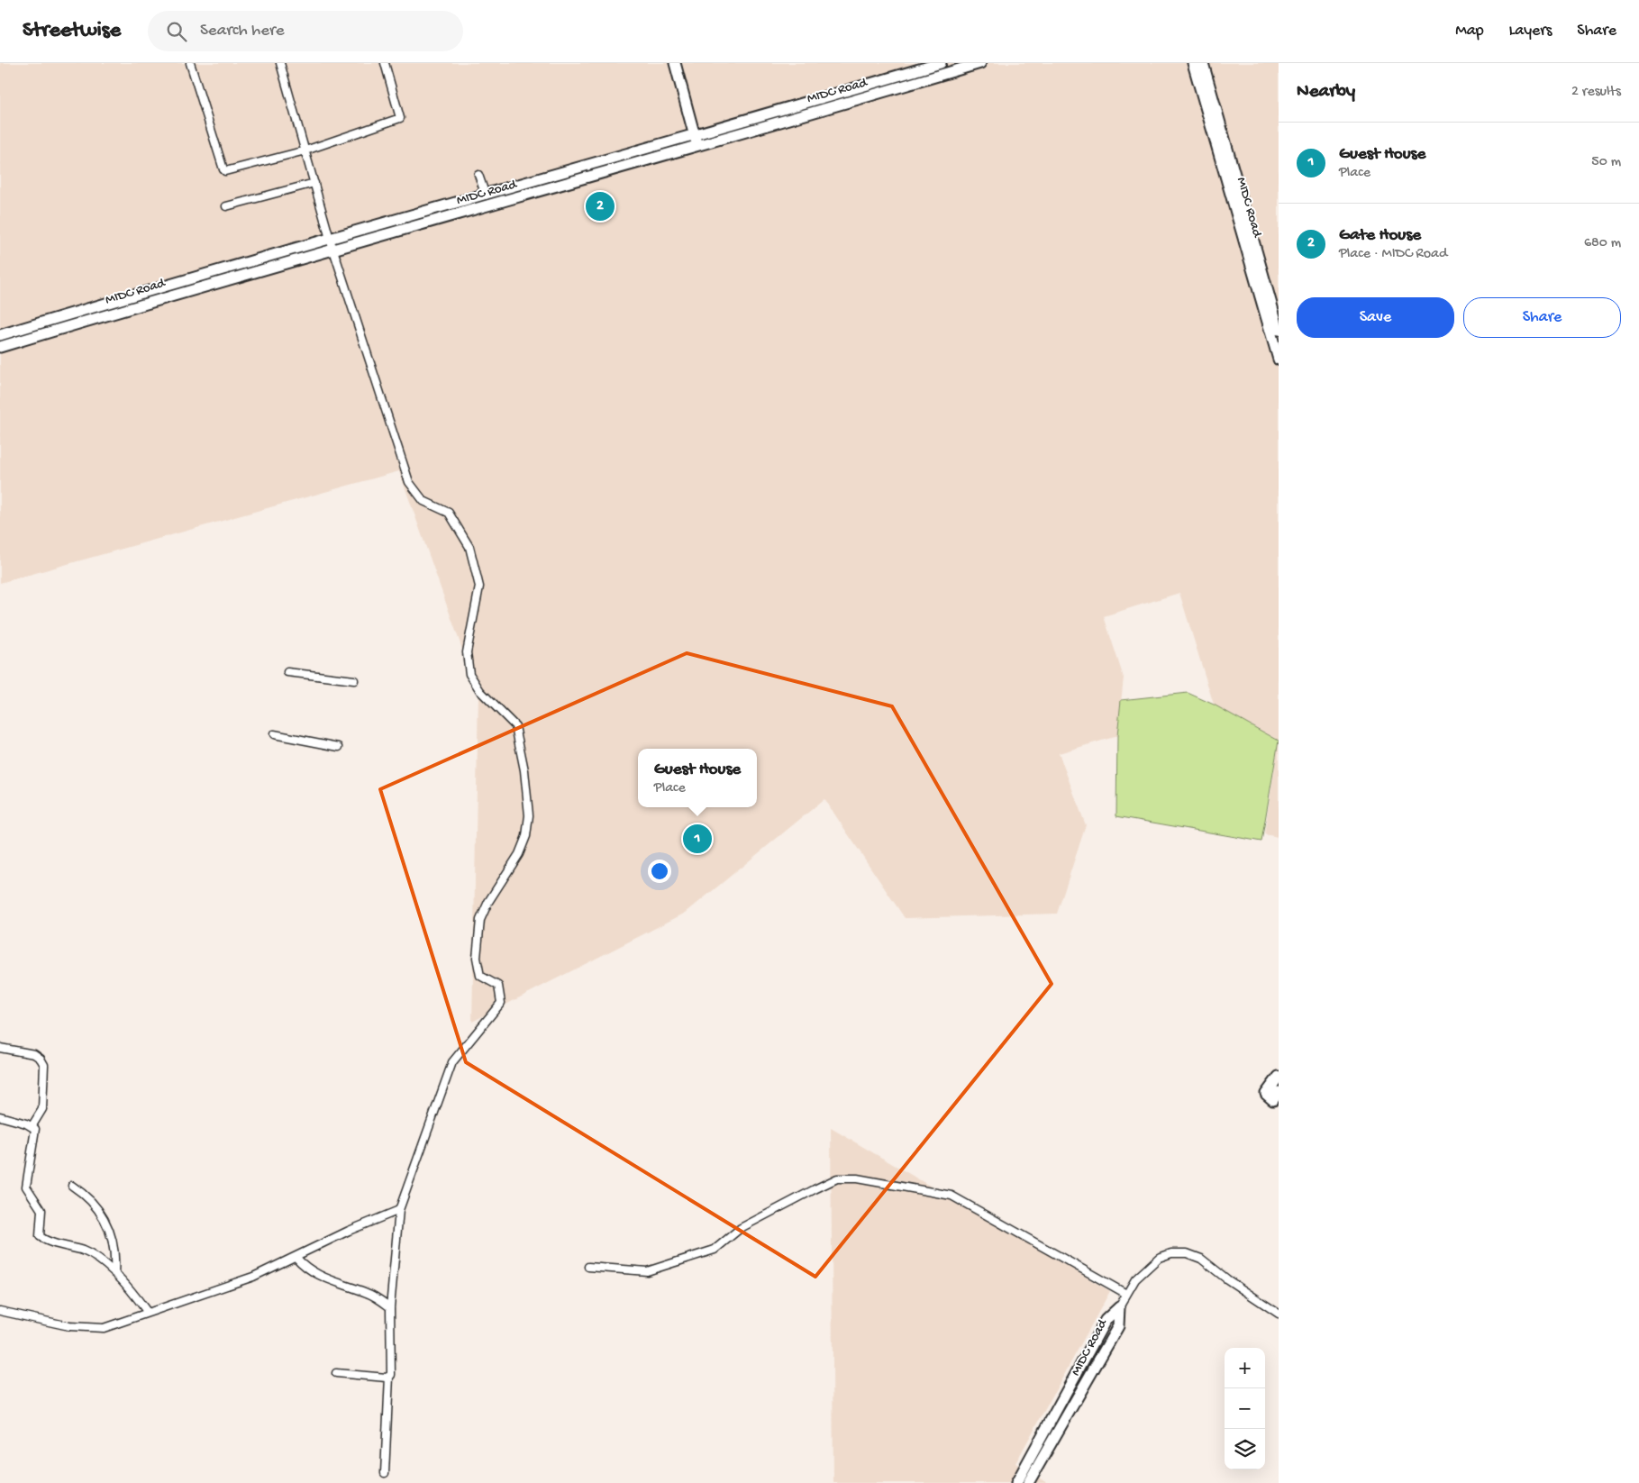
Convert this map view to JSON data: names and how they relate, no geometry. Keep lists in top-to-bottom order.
{
  "streets": {
    "main road": ["MIDC Road"]
  },
  "page": {
    "header": "Streetwise",
    "search": "Search here",
    "nav": ["Map", "Layers", "Share"],
    "heading": ["Nearby", "2 results"],
    "list": [
      {
        "mark": "1",
        "name": "Guest House",
        "note": "Place",
        "value": "50 m"
      },
      {
        "mark": "2",
        "name": "Gate House",
        "note": "Place · MIDC Road",
        "value": "680 m"
      }
    ],
    "pins": ["2", "1"],
    "buttons": ["Save", "Share"],
    "popup": ["Guest House", "Place"],
    "map_buttons": ["+", "−"]
  }
}
